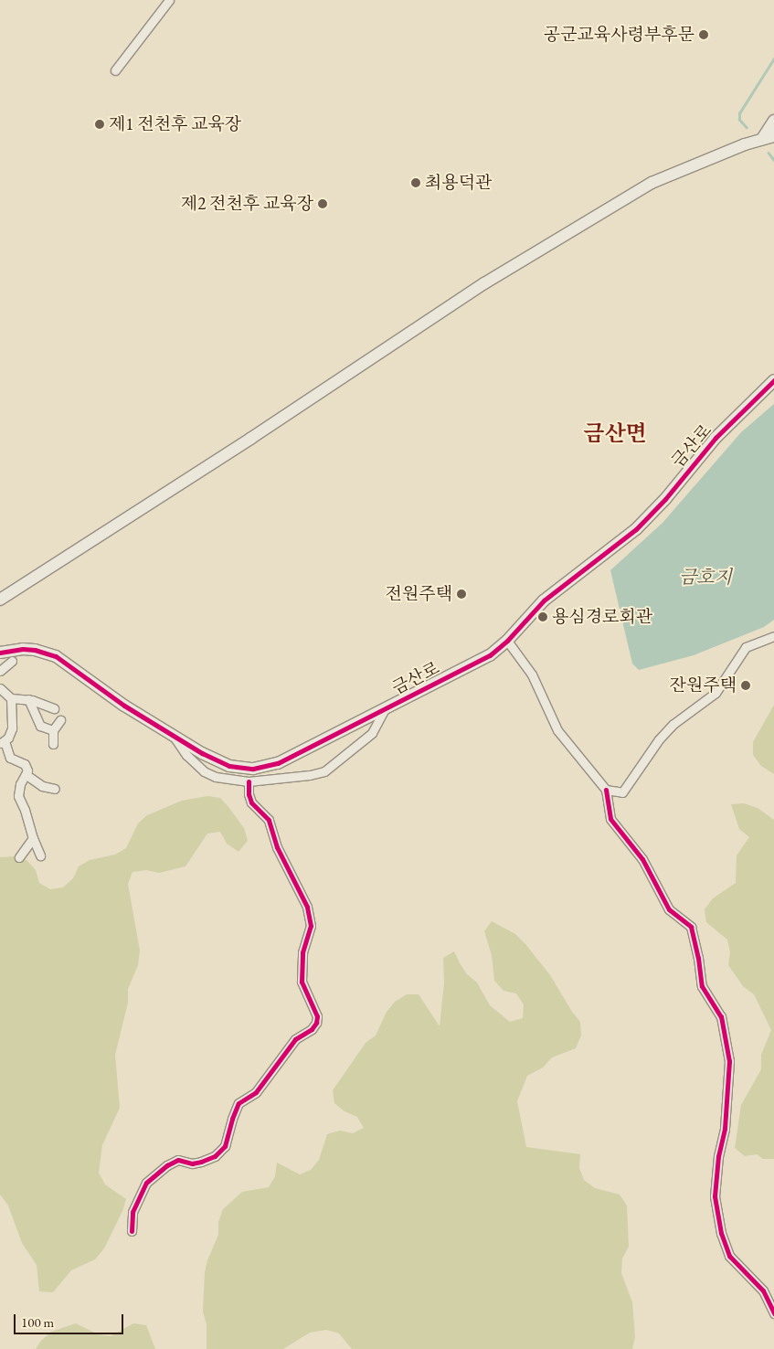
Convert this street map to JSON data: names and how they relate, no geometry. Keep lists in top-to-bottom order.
{
  "streets": {
    "street": ["금산로"]
  },
  "districts": ["금산면"],
  "water": ["금호지"],
  "places": [
    "공군교육사령부후문",
    "제1 전천후 교육장",
    "최용덕관",
    "제2 전천후 교육장",
    "전원주택",
    "용심경로회관",
    "잔원주택"
  ],
  "scale_bar": "100 m"
}
